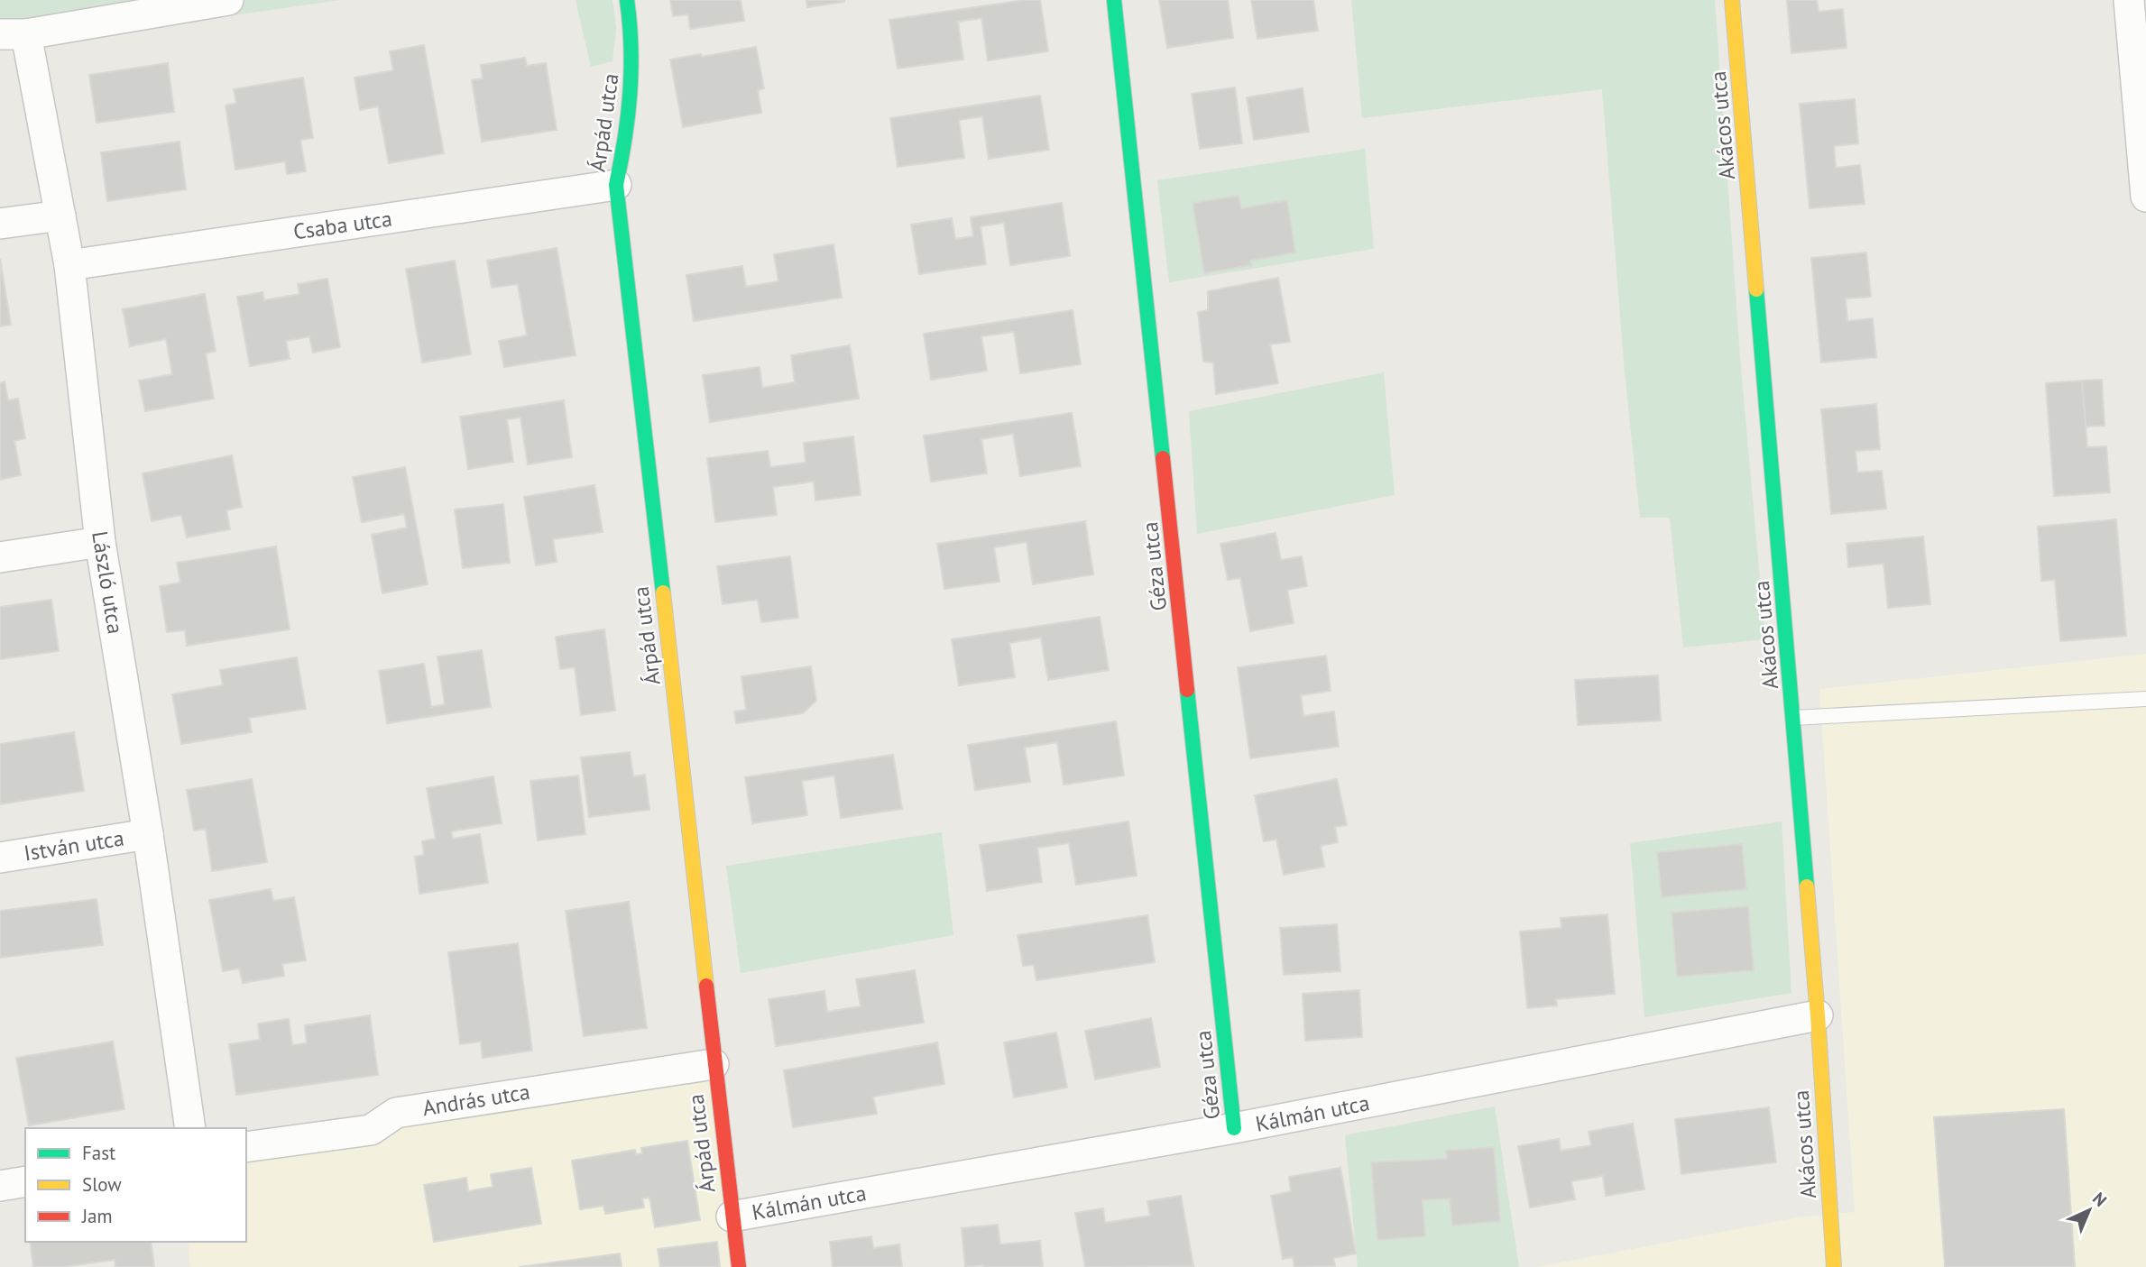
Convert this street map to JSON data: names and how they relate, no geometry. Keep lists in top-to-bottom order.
{
  "streets": {
    "street": [
      "Árpád utca",
      "Akácos utca",
      "Csaba utca",
      "Géza utca",
      "László utca",
      "István utca",
      "András utca",
      "Kálmán utca"
    ]
  },
  "crossings": [
    ["Árpád utca", "Csaba utca"],
    ["Árpád utca", "András utca"],
    ["Árpád utca", "Kálmán utca"],
    ["Akácos utca", "Kálmán utca"],
    ["Csaba utca", "László utca"],
    ["Géza utca", "Kálmán utca"],
    ["László utca", "István utca"]
  ],
  "legend": ["Fast", "Slow", "Jam"],
  "north": "top right"
}
